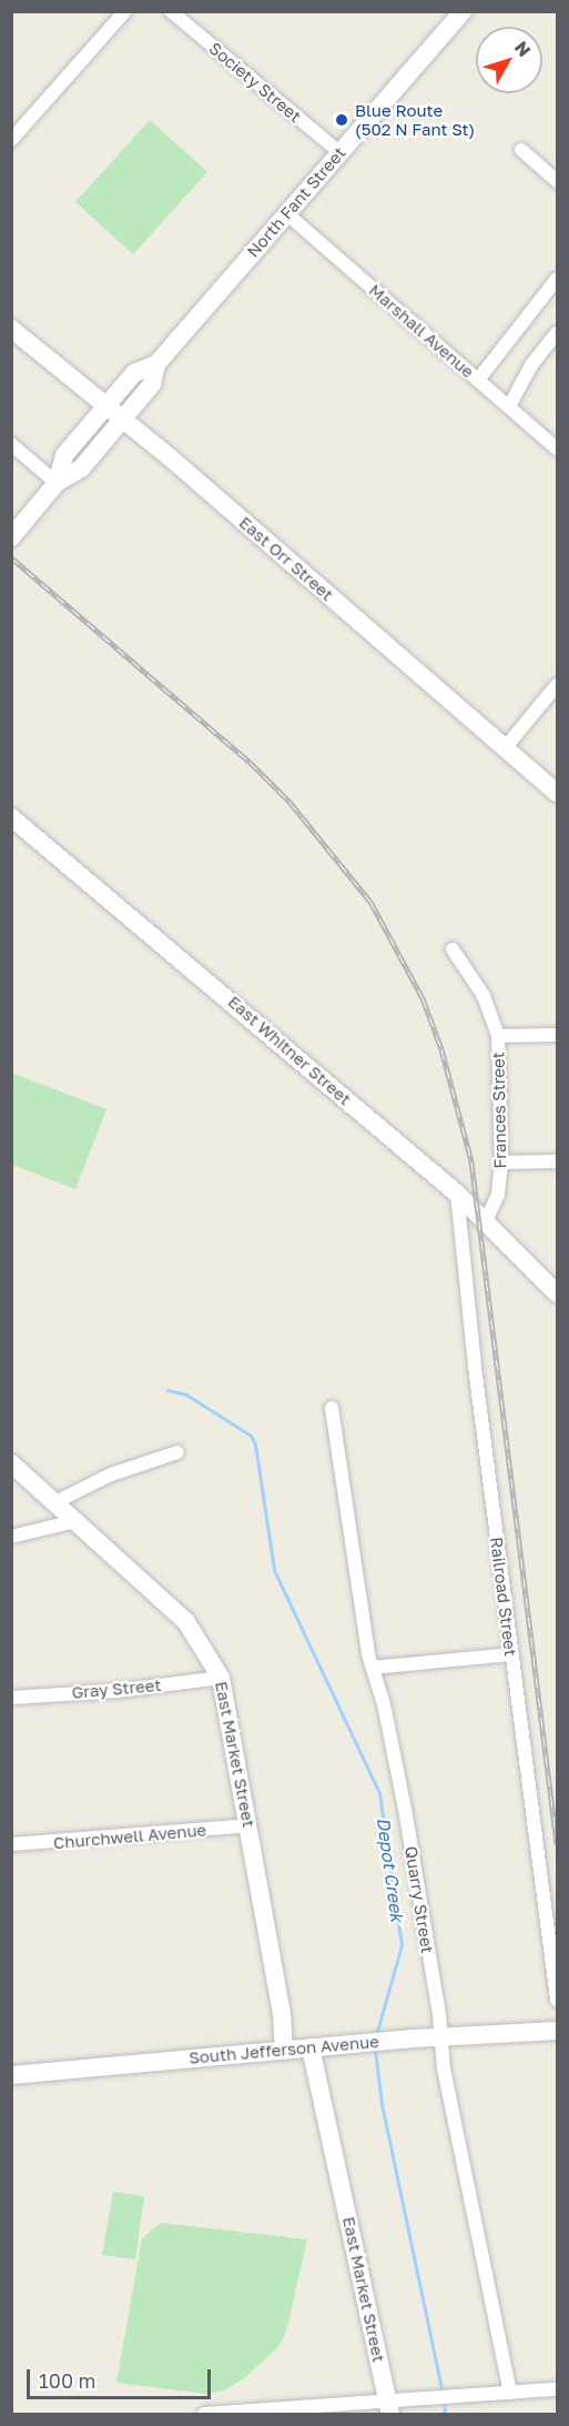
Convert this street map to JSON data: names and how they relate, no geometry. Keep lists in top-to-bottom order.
{
  "streets": {
    "street": [
      "Society Street",
      "North Fant Street",
      "Marshall Avenue",
      "East Orr Street",
      "East Whitner Street",
      "Frances Street",
      "Railroad Street",
      "Gray Street",
      "East Market Street",
      "Churchwell Avenue",
      "Quarry Street",
      "South Jefferson Avenue"
    ]
  },
  "crossings": [
    ["Society Street", "North Fant Street"],
    ["North Fant Street", "Marshall Avenue"],
    ["North Fant Street", "East Orr Street"],
    ["East Whitner Street", "Frances Street"],
    ["East Whitner Street", "Railroad Street"],
    ["Gray Street", "East Market Street"],
    ["East Market Street", "Churchwell Avenue"],
    ["East Market Street", "South Jefferson Avenue"],
    ["Quarry Street", "South Jefferson Avenue"]
  ],
  "water": ["Depot Creek"],
  "places": ["Blue Route (502 N Fant St)"],
  "scale_bar": "100 m",
  "north": "top right"
}
